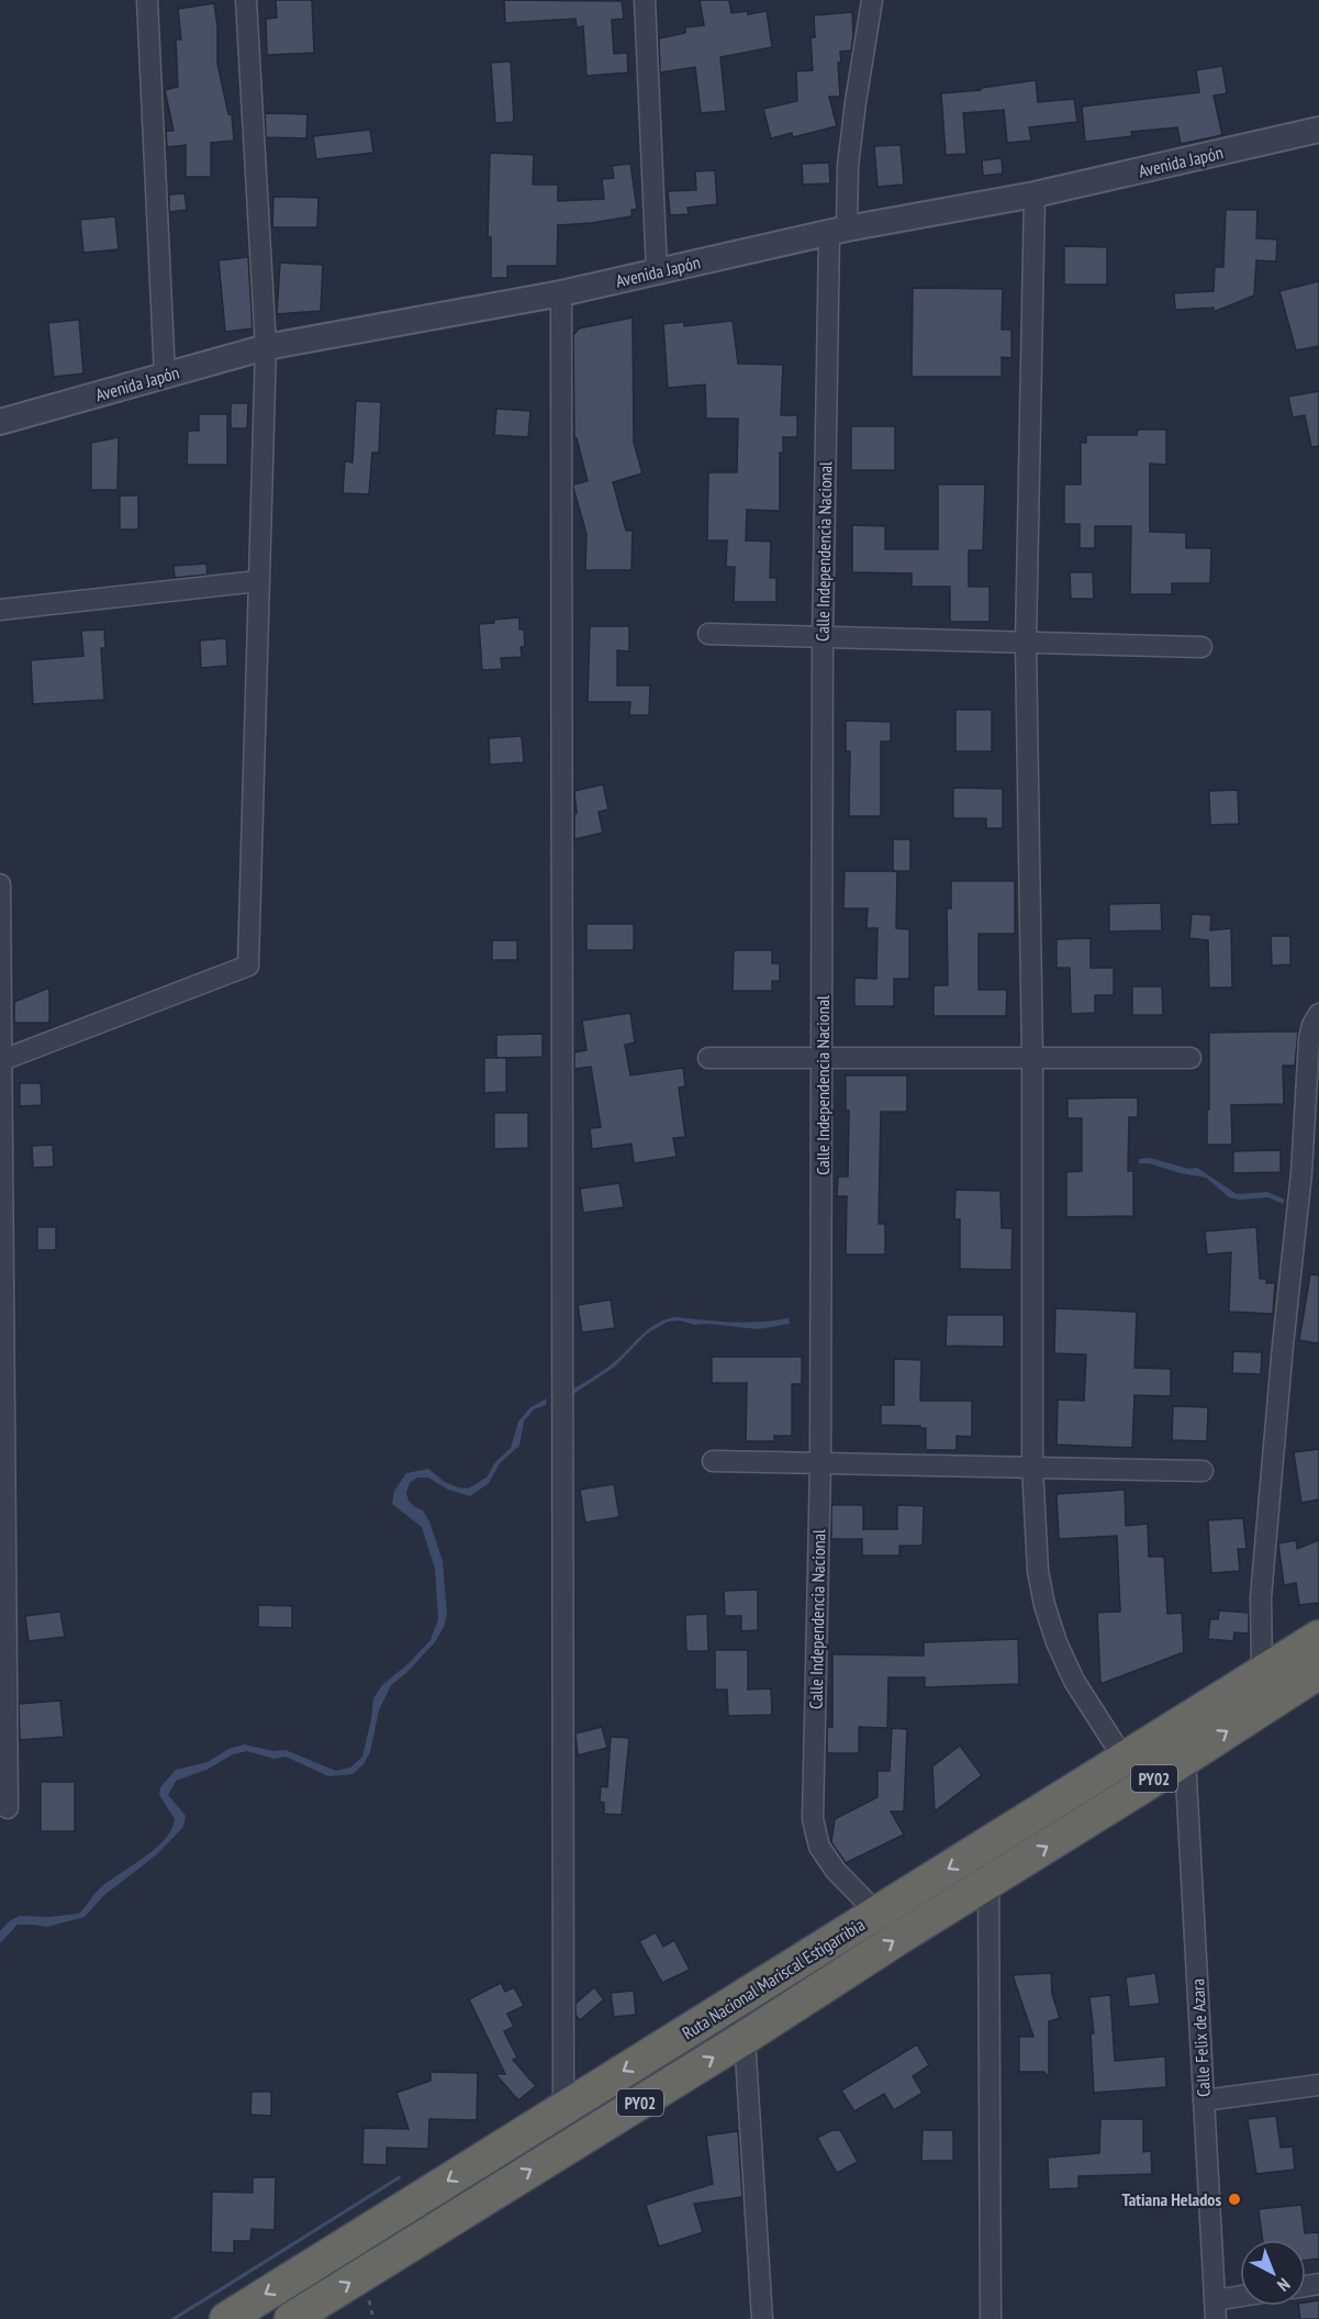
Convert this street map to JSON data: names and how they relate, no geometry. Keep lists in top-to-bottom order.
{
  "streets": {
    "highway": ["PY02", "Ruta Nacional Mariscal Estigarribia"],
    "street": ["Avenida Japón", "Calle Independencia Nacional", "Calle Felix de Azara"]
  },
  "crossings": [
    ["Avenida Japón", "Calle Independencia Nacional"],
    ["Calle Independencia Nacional", "Ruta Nacional Mariscal Estigarribia"],
    ["Ruta Nacional Mariscal Estigarribia", "Calle Felix de Azara"]
  ],
  "places": ["Tatiana Helados"],
  "north": "bottom right"
}
